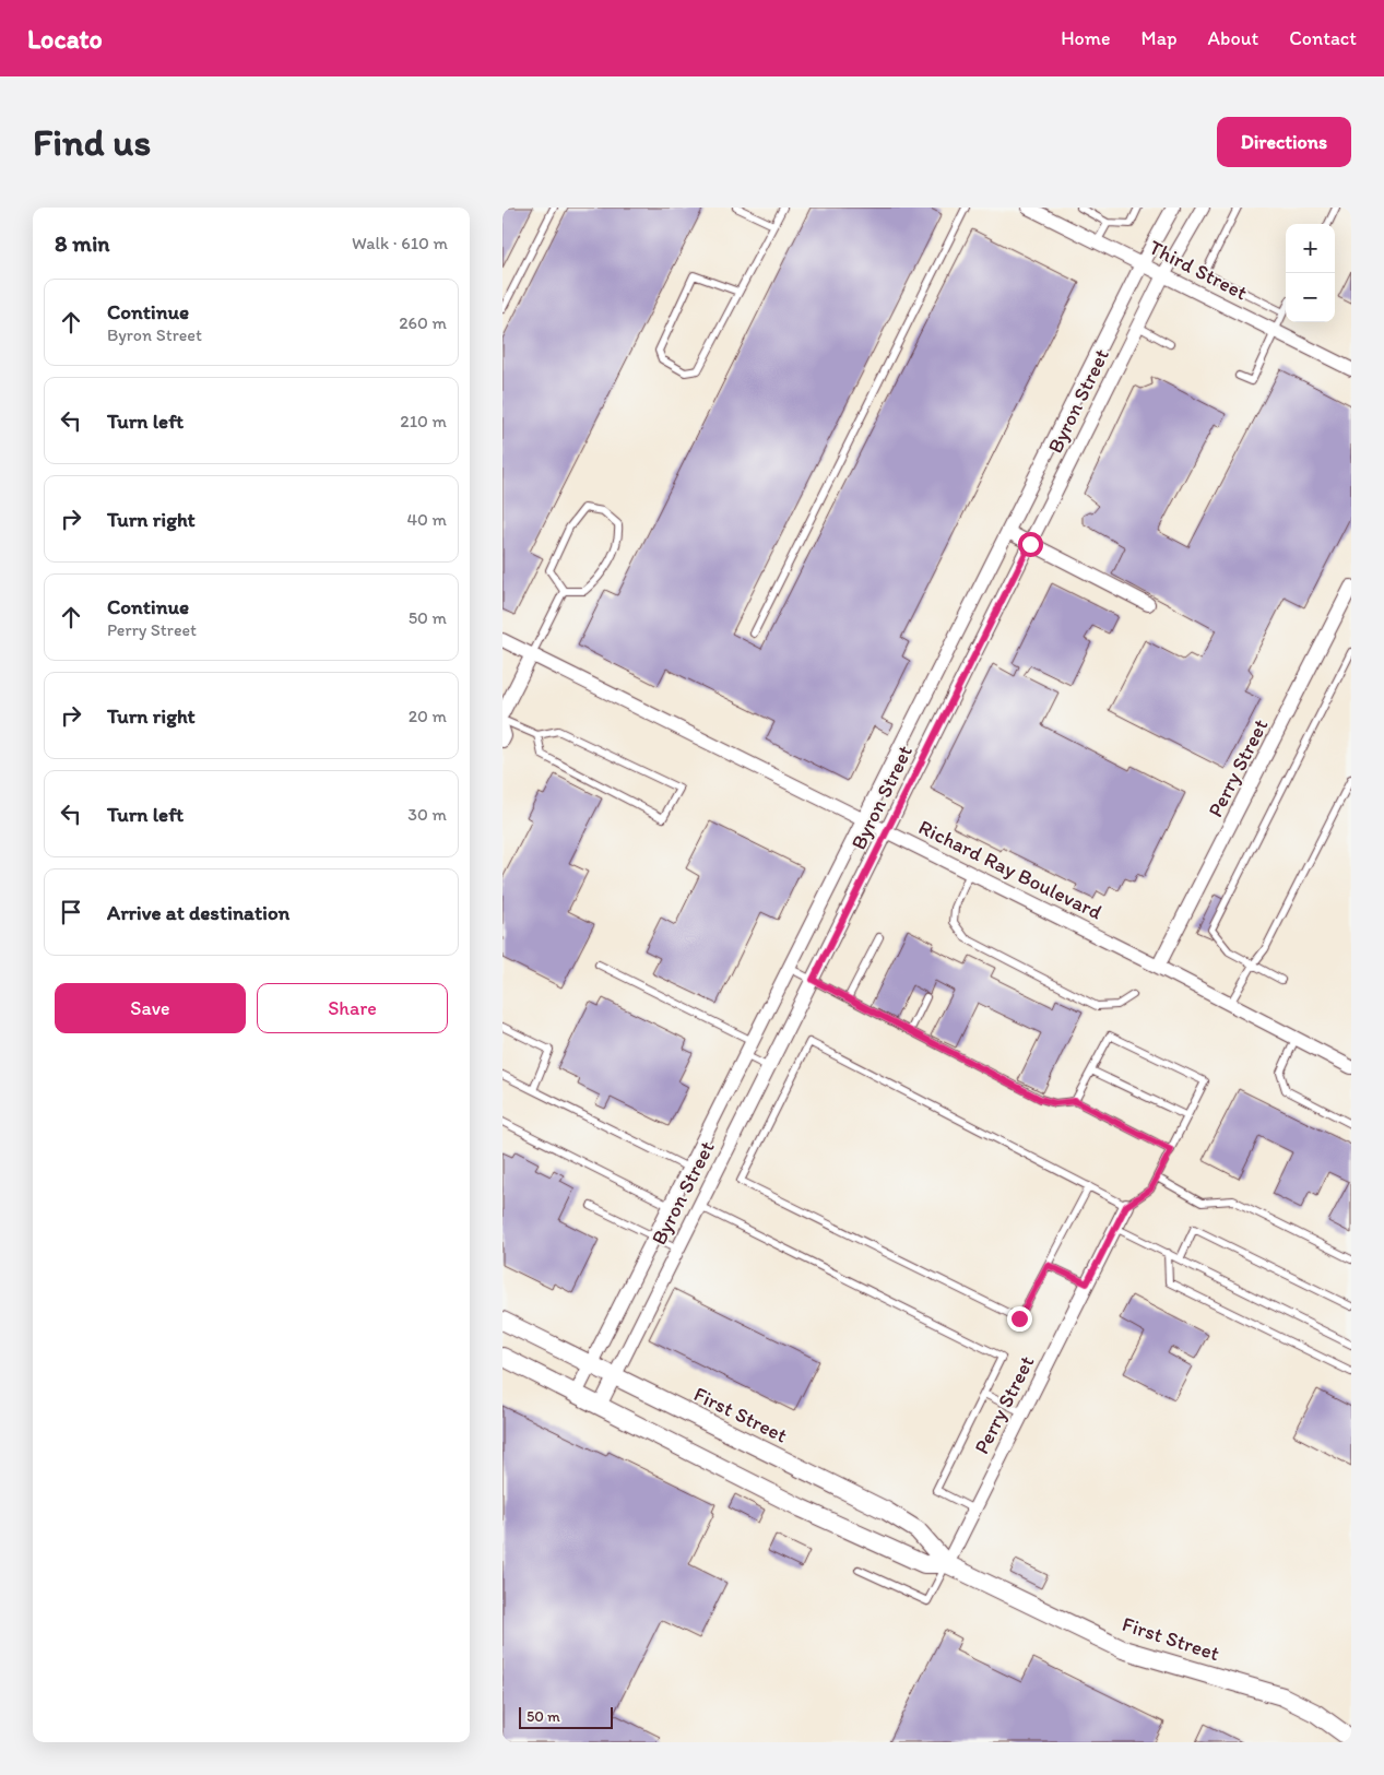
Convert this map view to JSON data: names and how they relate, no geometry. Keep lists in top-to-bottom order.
{
  "streets": {
    "street": [
      "Third Street",
      "Byron Street",
      "Perry Street",
      "Richard Ray Boulevard",
      "First Street"
    ]
  },
  "crossings": [
    ["Third Street", "Byron Street"],
    ["Byron Street", "Richard Ray Boulevard"],
    ["Byron Street", "First Street"],
    ["Perry Street", "Richard Ray Boulevard"],
    ["Perry Street", "First Street"]
  ],
  "scale_bar": "50 m",
  "page": {
    "header": "Locato",
    "nav": [
      "Home",
      "Map",
      "About",
      "Contact"
    ],
    "buttons": [
      "Directions",
      ["Save", "Share"]
    ],
    "title": "Find us",
    "heading": ["8 min", "Walk · 610 m"],
    "map_buttons": ["+", "−"],
    "list": [
      ["Continue", "Byron Street", "260 m"],
      ["Turn left", "210 m"],
      ["Turn right", "40 m"],
      ["Continue", "Perry Street", "50 m"],
      ["Turn right", "20 m"],
      ["Turn left", "30 m"],
      "Arrive at destination"
    ],
    "scale": "50 m"
  }
}
